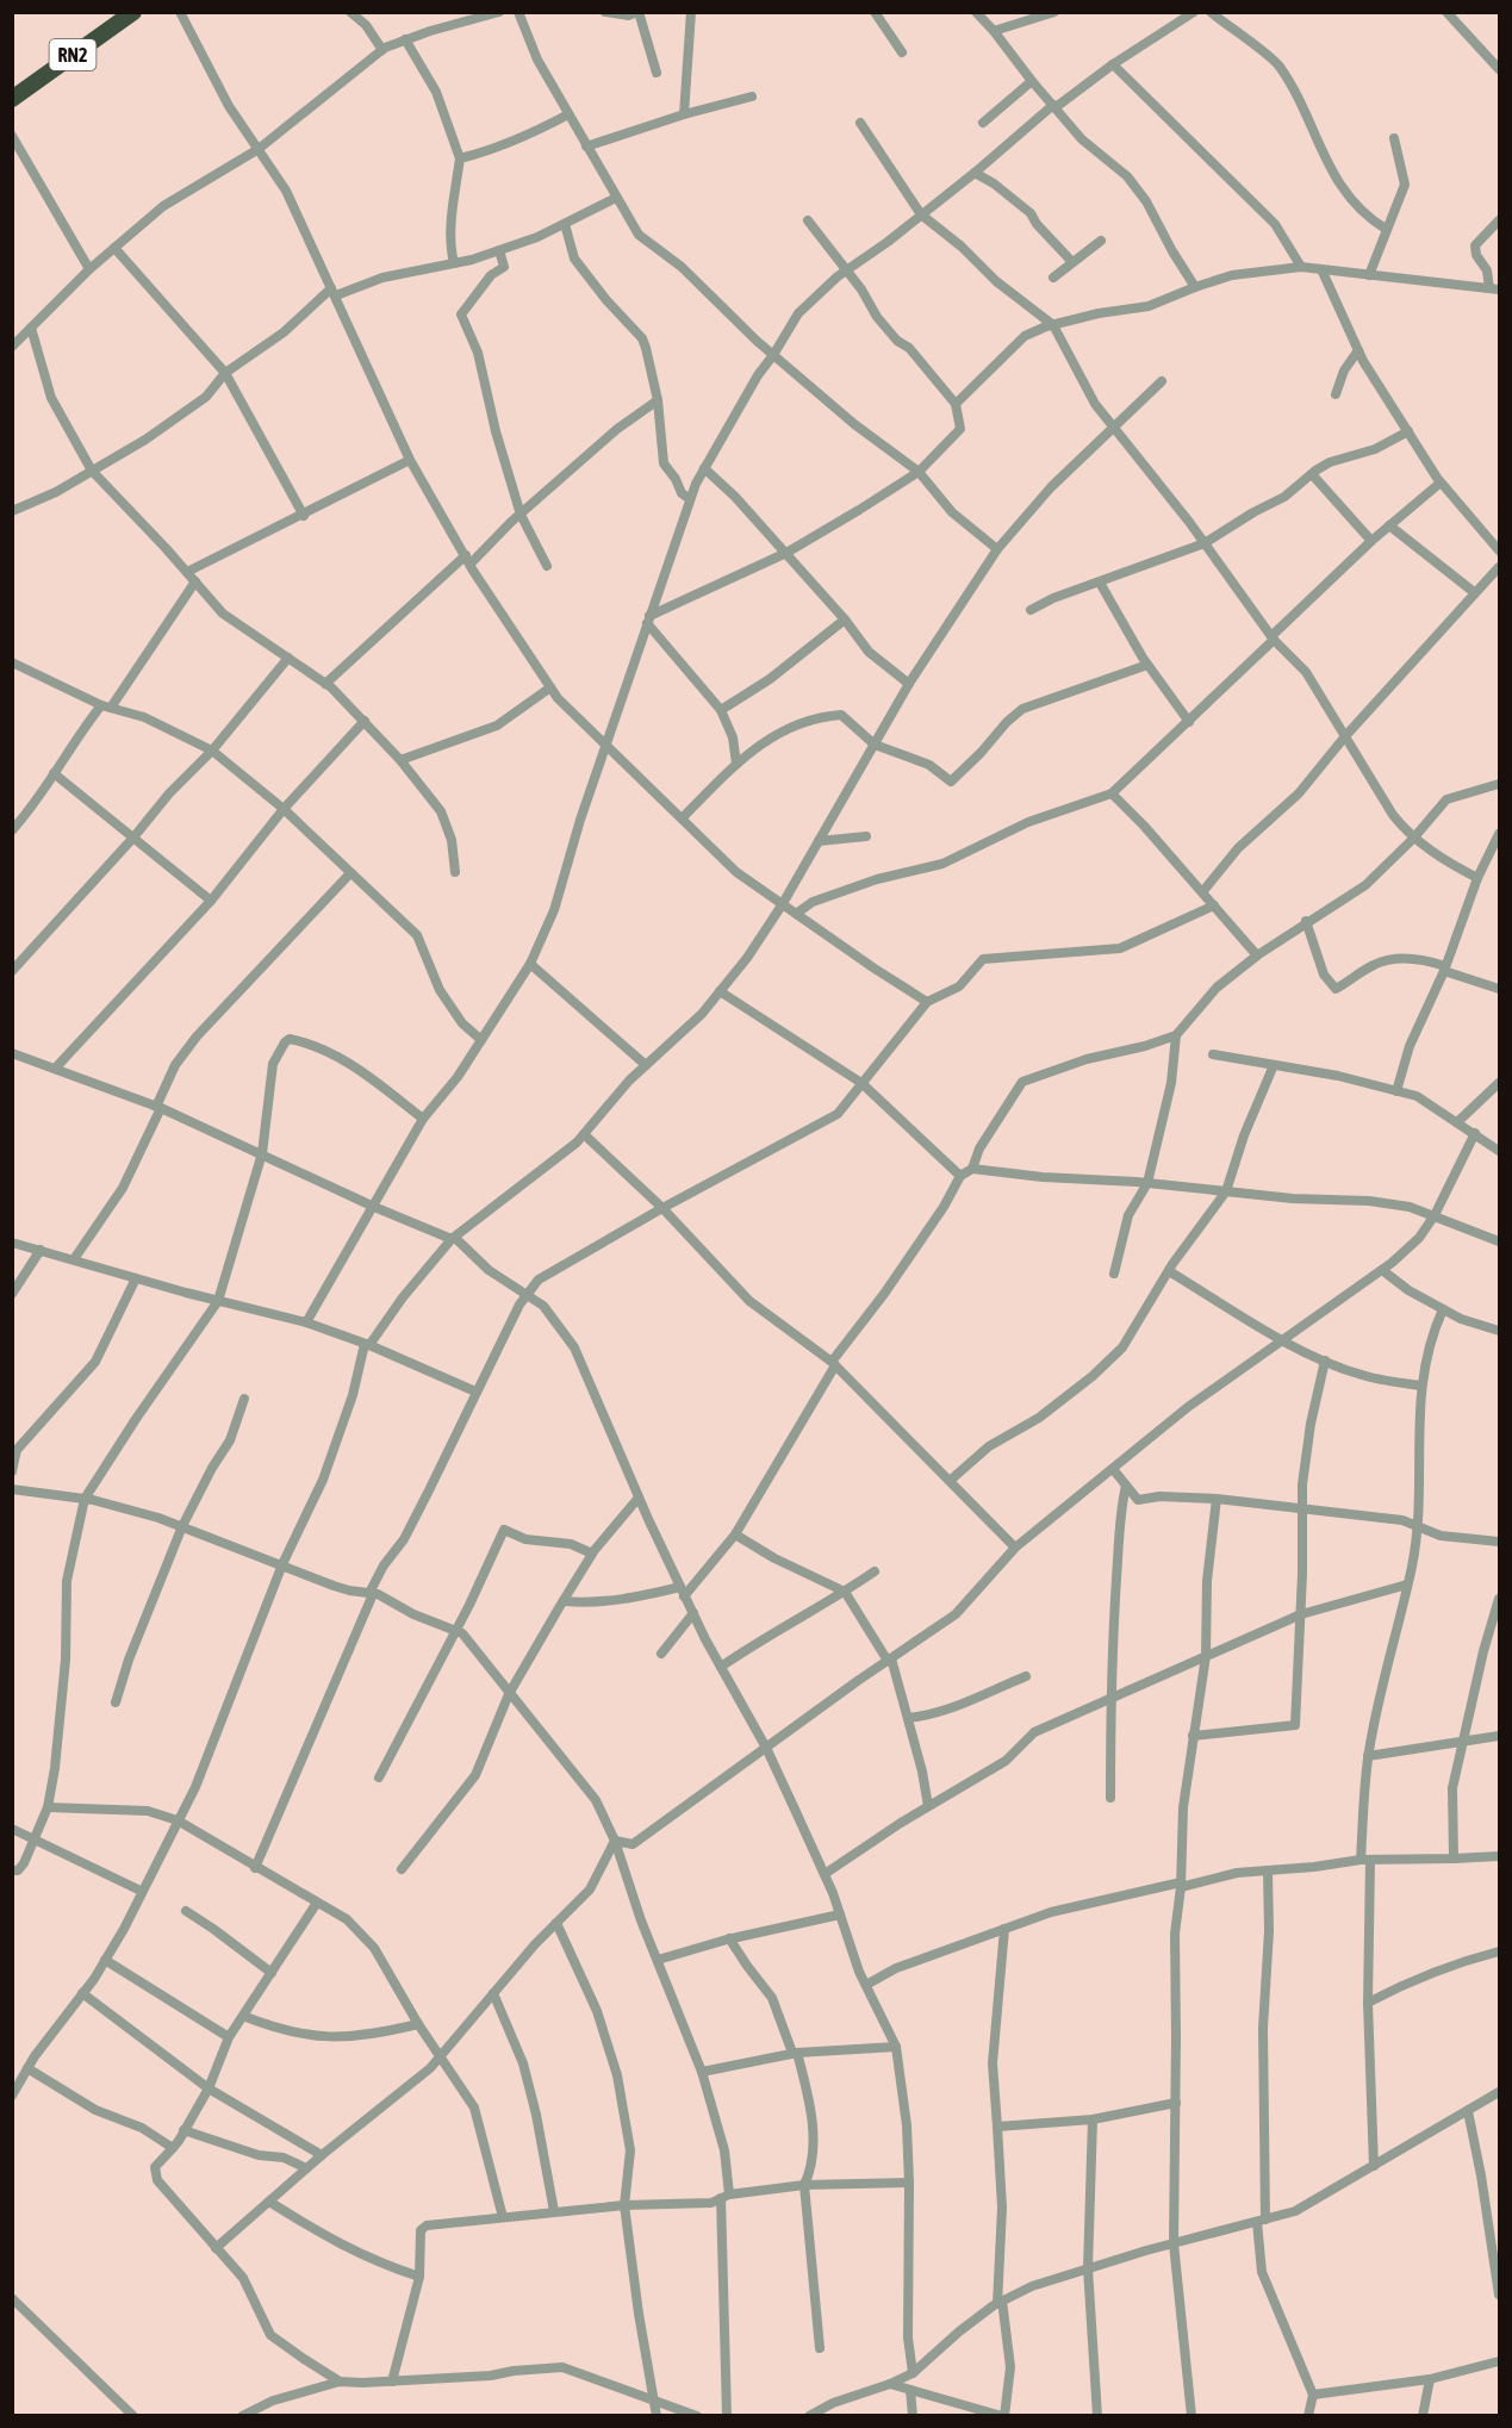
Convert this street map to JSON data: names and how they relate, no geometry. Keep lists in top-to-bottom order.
{
  "streets": {
    "highway": ["RN2"]
  }
}
